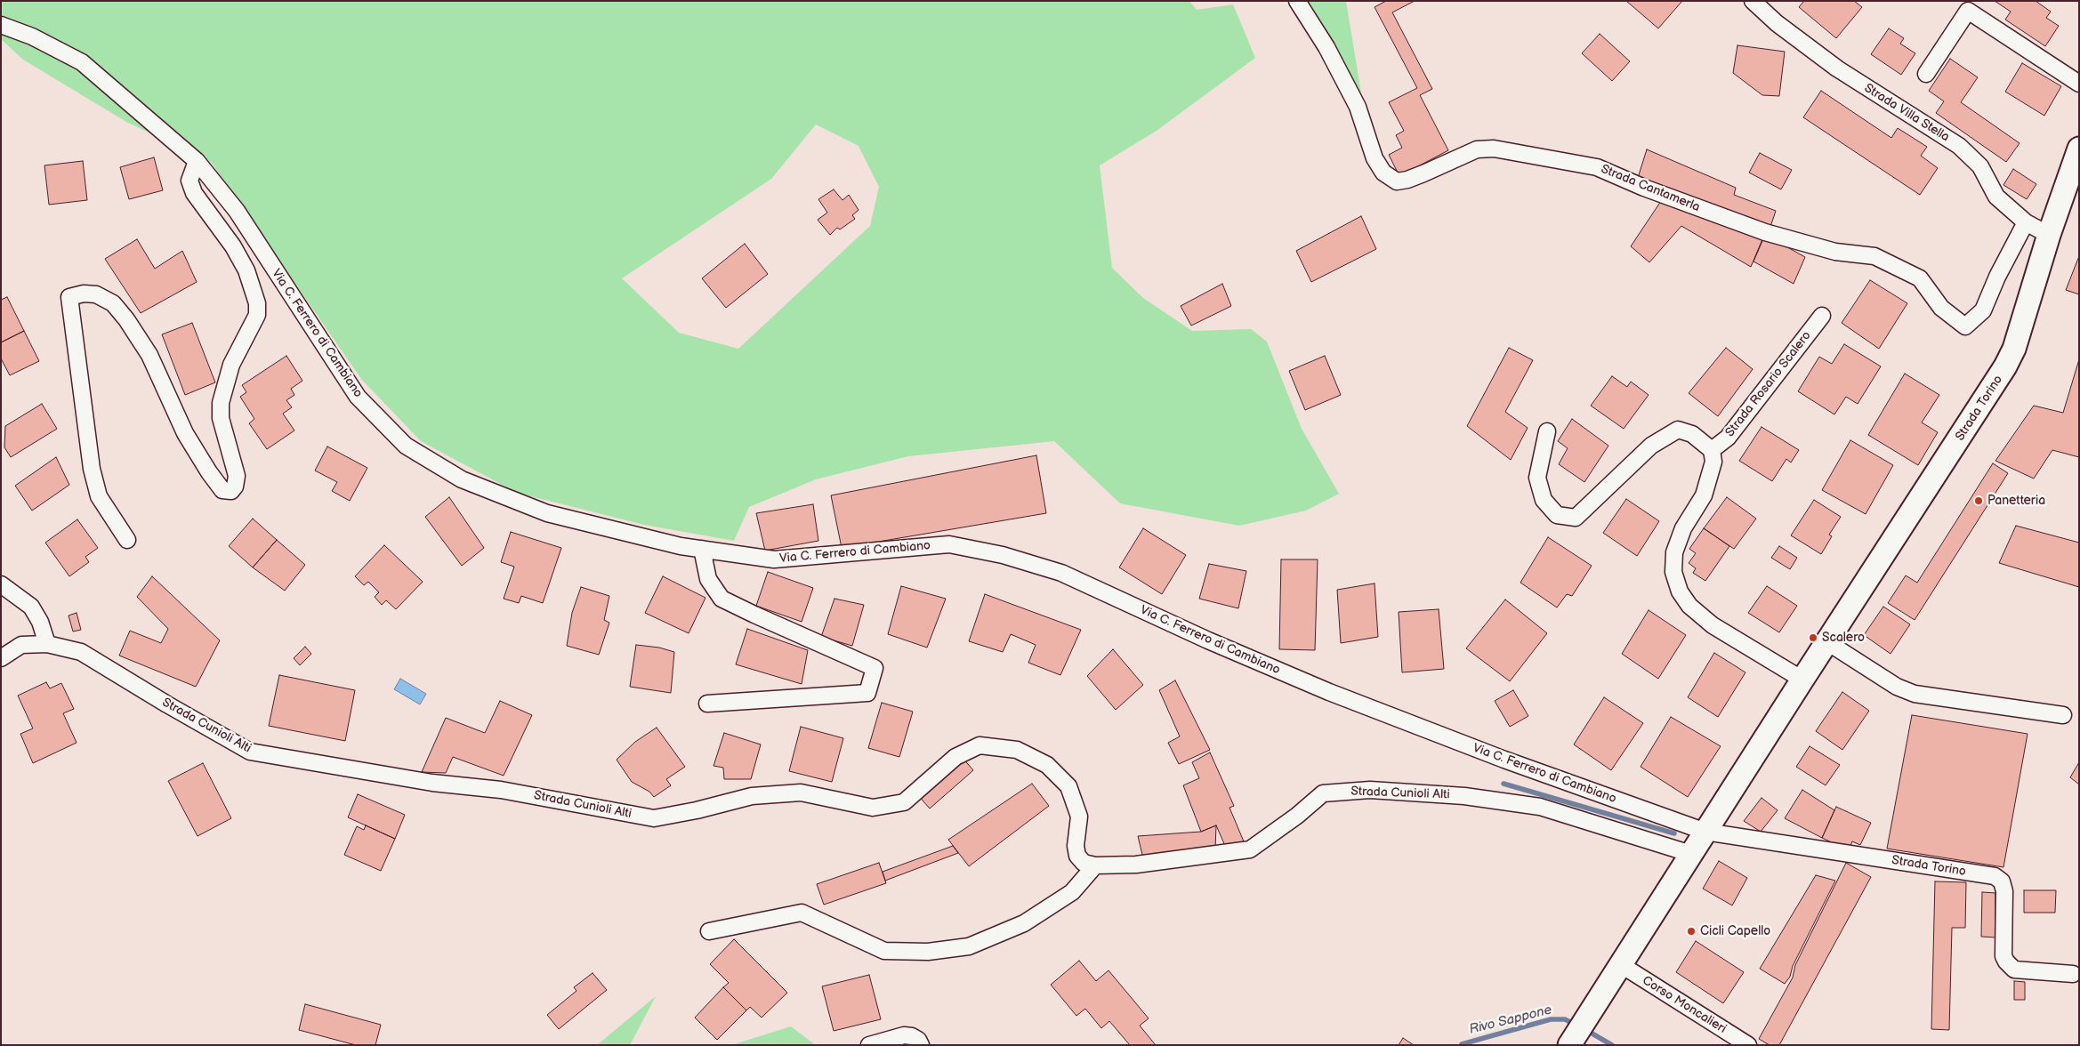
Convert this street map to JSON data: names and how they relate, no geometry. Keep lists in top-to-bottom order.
{
  "streets": {
    "main road": ["Strada Torino"],
    "street": [
      "Strada Villa Stella",
      "Strada Cantamerla",
      "Via C. Ferrero di Cambiano",
      "Strada Rosario Scalero",
      "Strada Cunioli Alti",
      "Corso Moncalieri"
    ]
  },
  "crossings": [
    ["Strada Villa Stella", "Strada Cantamerla"],
    ["Strada Villa Stella", "Strada Torino"],
    ["Via C. Ferrero di Cambiano", "Strada Torino"],
    ["Strada Torino", "Strada Cunioli Alti"]
  ],
  "water": ["Rivo Sappone"],
  "places": ["Panetteria", "Scalero", "Cicli Capello"]
}
